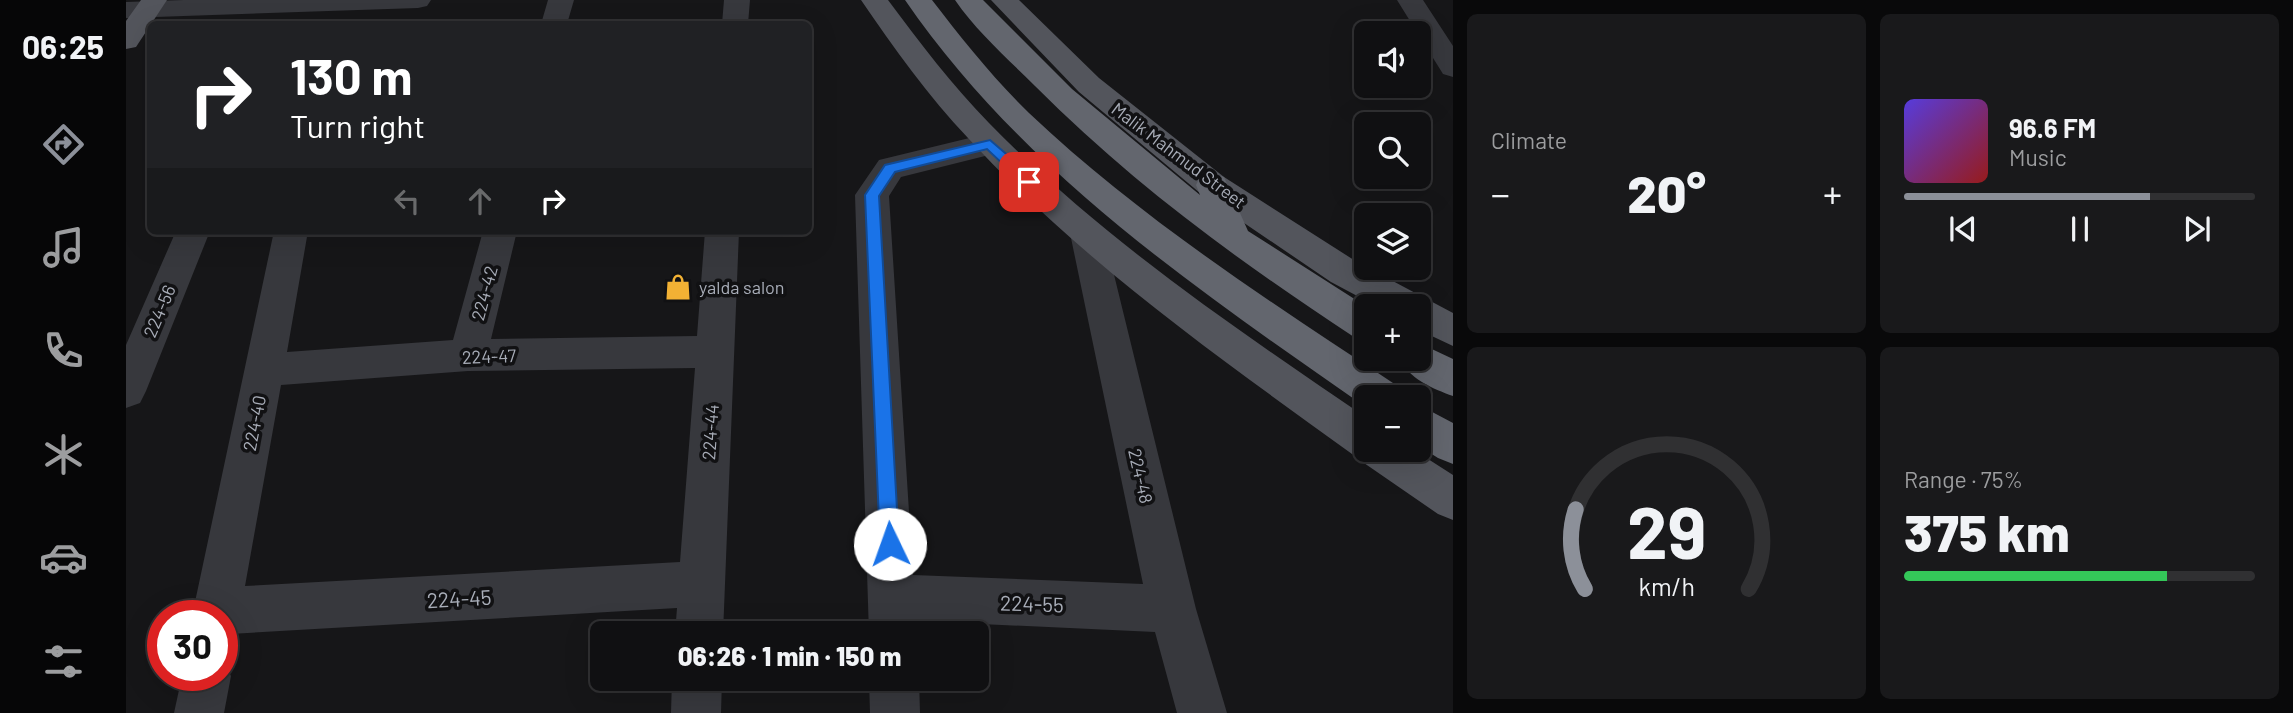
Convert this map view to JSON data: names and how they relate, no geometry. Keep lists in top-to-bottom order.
{
  "streets": {
    "main road": ["Malik Mahmud Street"],
    "street": [
      "224-42",
      "224-56",
      "224-47",
      "224-40",
      "224-44",
      "224-48",
      "224-45",
      "224-55"
    ]
  },
  "crossings": [
    ["224-42", "224-47"],
    ["224-47", "224-40"],
    ["224-47", "224-44"],
    ["224-44", "224-45"],
    ["224-48", "224-55"]
  ],
  "places": {
    "shop": ["yalda salon"]
  },
  "page": {
    "tabs": "06:25",
    "tile": [
      "Climate",
      ["Range · 75%", "375 km"]
    ],
    "map_buttons": ["+", "−"],
    "turn": ["130 m", "Turn right"],
    "song": ["96.6 FM", "Music"],
    "heat": ["−", "20°", "+"],
    "limit": "30",
    "trip": "06:26 · 1 min · 150 m",
    "gauge": ["29", "km/h"]
  }
}
